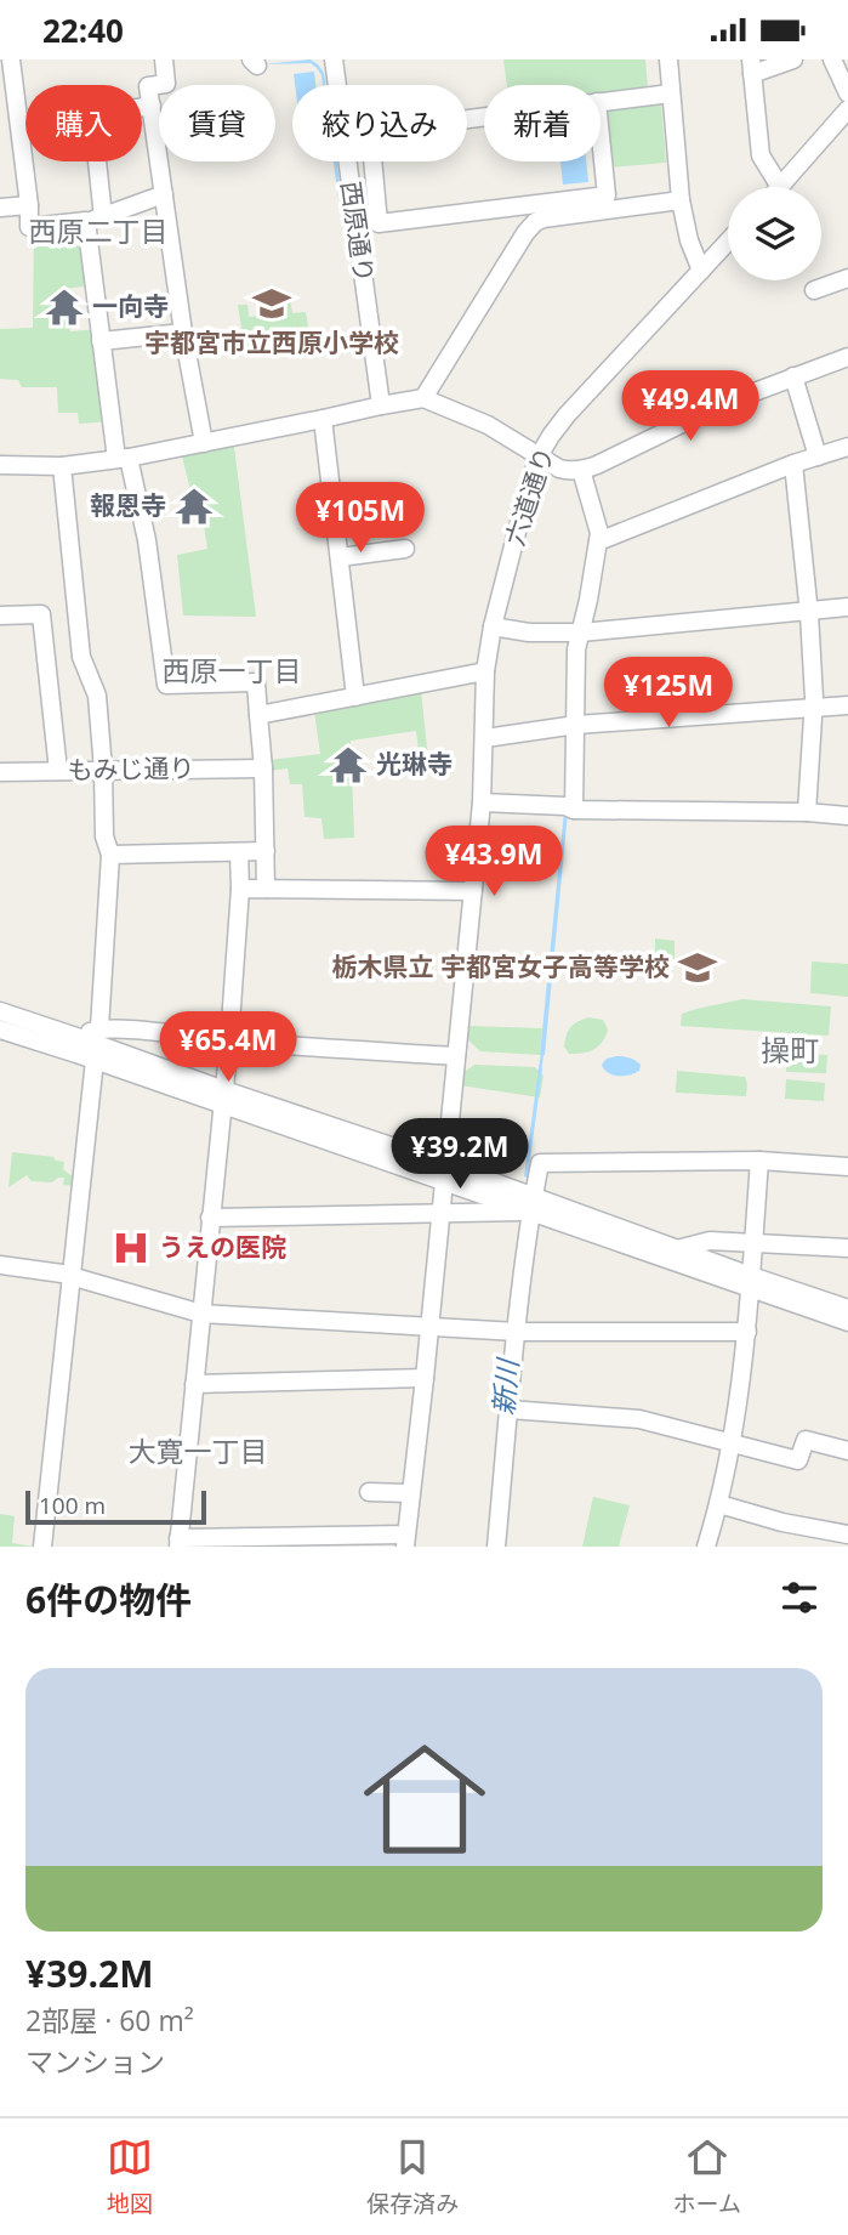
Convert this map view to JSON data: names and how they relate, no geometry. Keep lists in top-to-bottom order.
{
  "streets": {
    "street": ["西原通り", "六道通り", "もみじ通り"]
  },
  "districts": [
    "西原二丁目",
    "西原一丁目",
    "操町",
    "大寛一丁目"
  ],
  "water": ["新川"],
  "places": {
    "school or university": ["宇都宮市立西原小学校", "栃木県立 宇都宮女子高等学校"],
    "temple": ["一向寺", "報恩寺", "光琳寺"],
    "hospital": ["うえの医院"]
  },
  "scale_bar": "100 m",
  "page": {
    "status": "22:40",
    "chip": [
      "購入",
      "賃貸",
      "絞り込み",
      "新着"
    ],
    "price": [
      "¥49.4M",
      "¥105M",
      "¥125M",
      "¥43.9M",
      "¥65.4M",
      "¥39.2M"
    ],
    "scale": "100 m",
    "heading": "6件の物件",
    "list": [
      {
        "name": "¥39.2M",
        "note": "2部屋 · 60 m² · マンション"
      }
    ],
    "tabs": ["地図", "保存済み", "ホーム"]
  }
}
